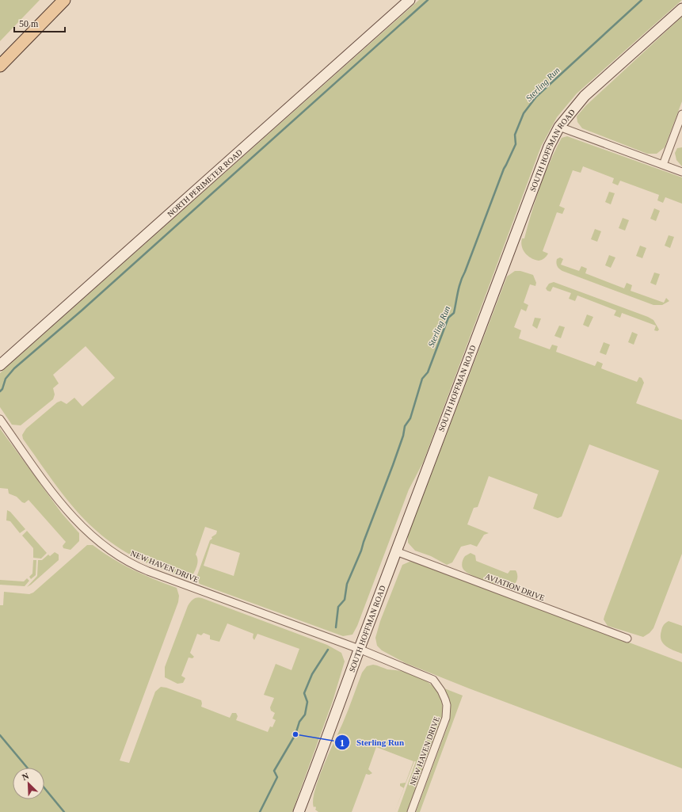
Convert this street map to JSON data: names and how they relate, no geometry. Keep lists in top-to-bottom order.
{
  "streets": {
    "street": [
      "SOUTH HOFFMAN ROAD",
      "NORTH PERIMETER ROAD",
      "NEW HAVEN DRIVE",
      "AVIATION DRIVE"
    ]
  },
  "crossings": [
    ["SOUTH HOFFMAN ROAD", "NEW HAVEN DRIVE"],
    ["SOUTH HOFFMAN ROAD", "AVIATION DRIVE"]
  ],
  "water": ["Sterling Run"],
  "places": ["Sterling Run"],
  "scale_bar": "50 m",
  "north": "top left"
}
